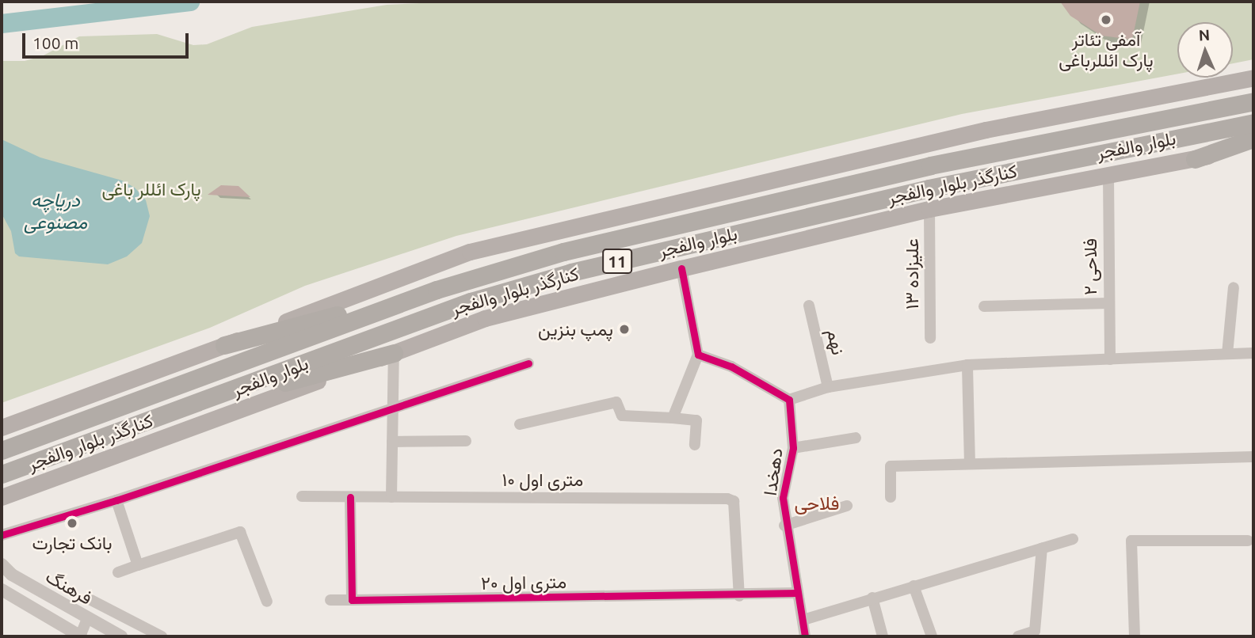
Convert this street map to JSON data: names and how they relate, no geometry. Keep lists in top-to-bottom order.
{
  "streets": {
    "highway": ["بلوار والفجر", "11"],
    "main road": ["کنارگذر بلوار والفجر"],
    "street": [
      "فلاحی ۲",
      "۱۳ علیزاده",
      "نهم",
      "دهخدا",
      "۱۰ متری اول",
      "۲۰ متری اول",
      "فرهنگ"
    ]
  },
  "crossings": [
    ["کنارگذر بلوار والفجر", "فلاحی ۲"],
    ["کنارگذر بلوار والفجر", "۱۳ علیزاده"],
    ["دهخدا", "۲۰ متری اول"],
    ["۱۰ متری اول", "۲۰ متری اول"]
  ],
  "districts": ["فلاحی"],
  "water": ["دریاچه مصنوعی"],
  "parks": ["پارک ائللر باغی"],
  "places": ["آمفی تئاتر پارک ائللرباغی", "پمپ بنزین", "بانک تجارت"],
  "scale_bar": "100 m",
  "north": "top"
}
